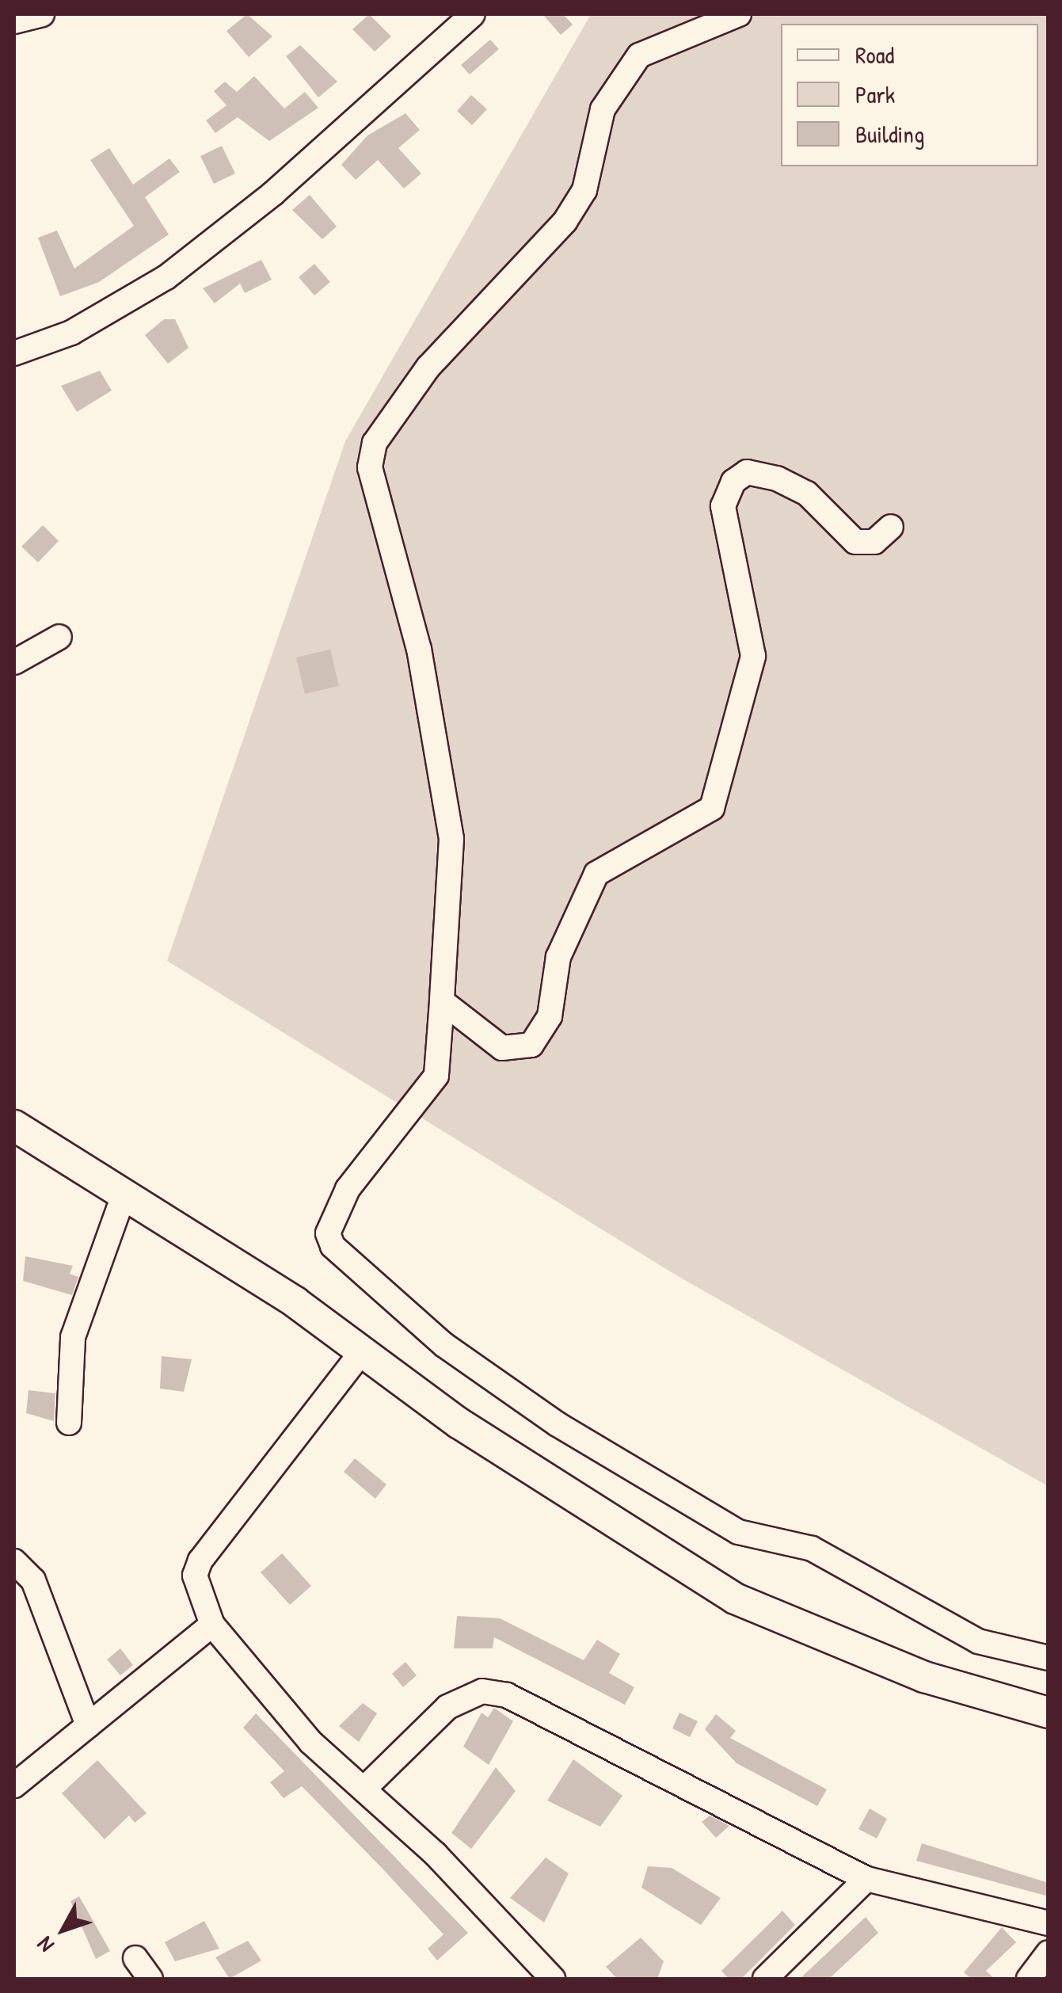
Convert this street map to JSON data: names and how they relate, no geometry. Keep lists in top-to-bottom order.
{
  "legend": ["Road", "Park", "Building"],
  "north": "bottom left"
}
